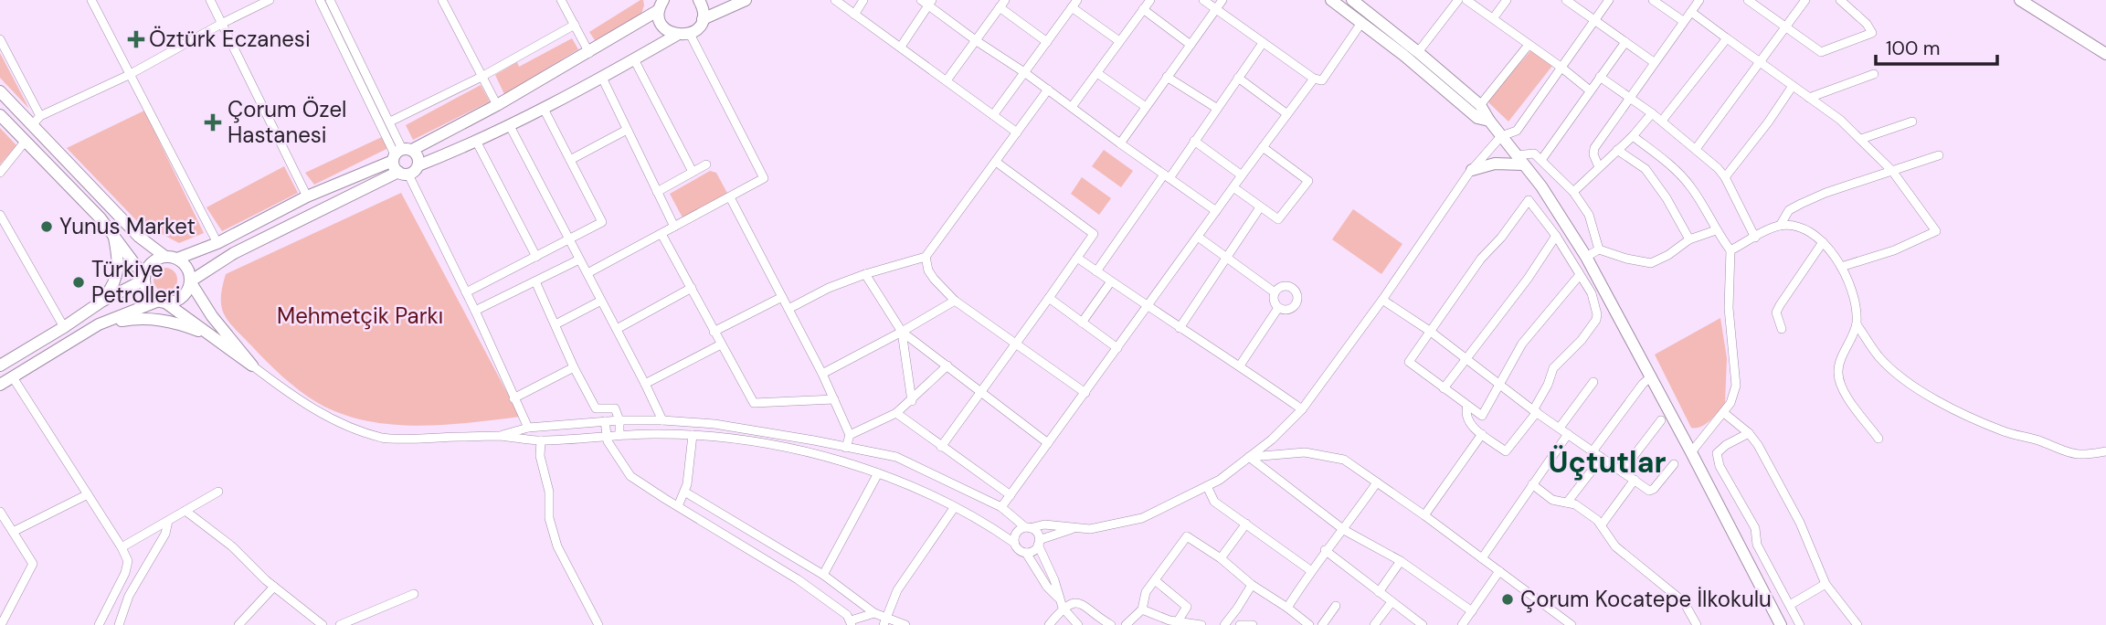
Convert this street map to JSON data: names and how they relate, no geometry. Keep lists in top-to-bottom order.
{
  "districts": ["Üçtutlar"],
  "parks": ["Mehmetçik Parkı"],
  "places": {
    "health": ["Öztürk Eczanesi", "Çorum Özel Hastanesi"],
    "other": ["Yunus Market", "Türkiye Petrolleri", "Çorum Kocatepe İlkokulu"]
  },
  "scale_bar": "100 m"
}
